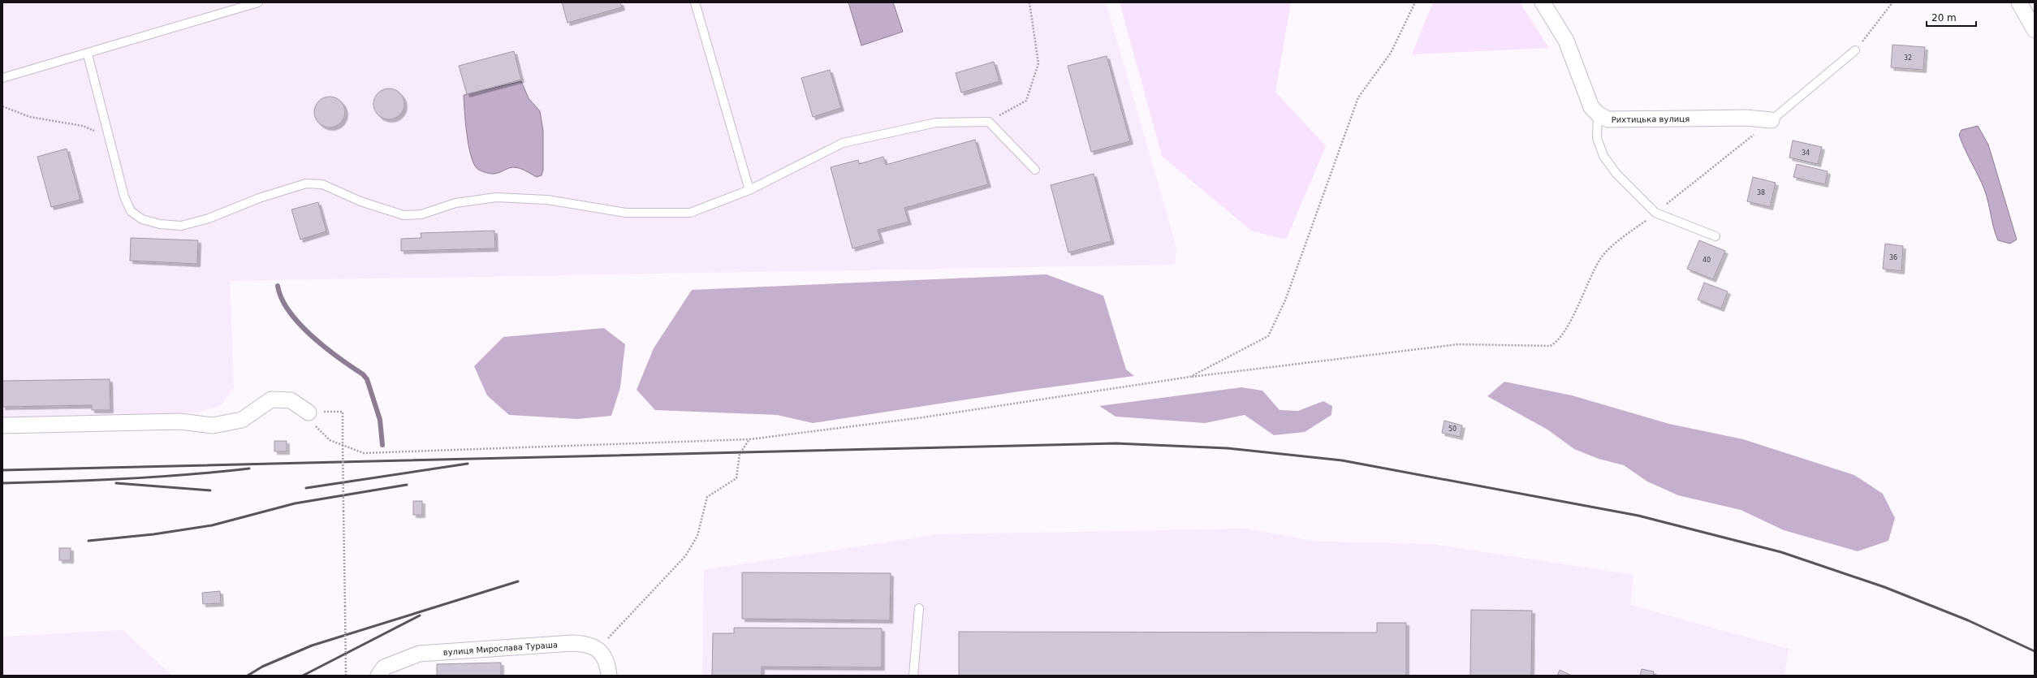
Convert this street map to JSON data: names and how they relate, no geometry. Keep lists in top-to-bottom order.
{
  "streets": {
    "street": ["Рихтицька вулиця", "вулиця Мирослава Тураша"]
  },
  "house_numbers": [
    "32",
    "34",
    "38",
    "36",
    "40",
    "50"
  ],
  "scale_bar": "20 m"
}
